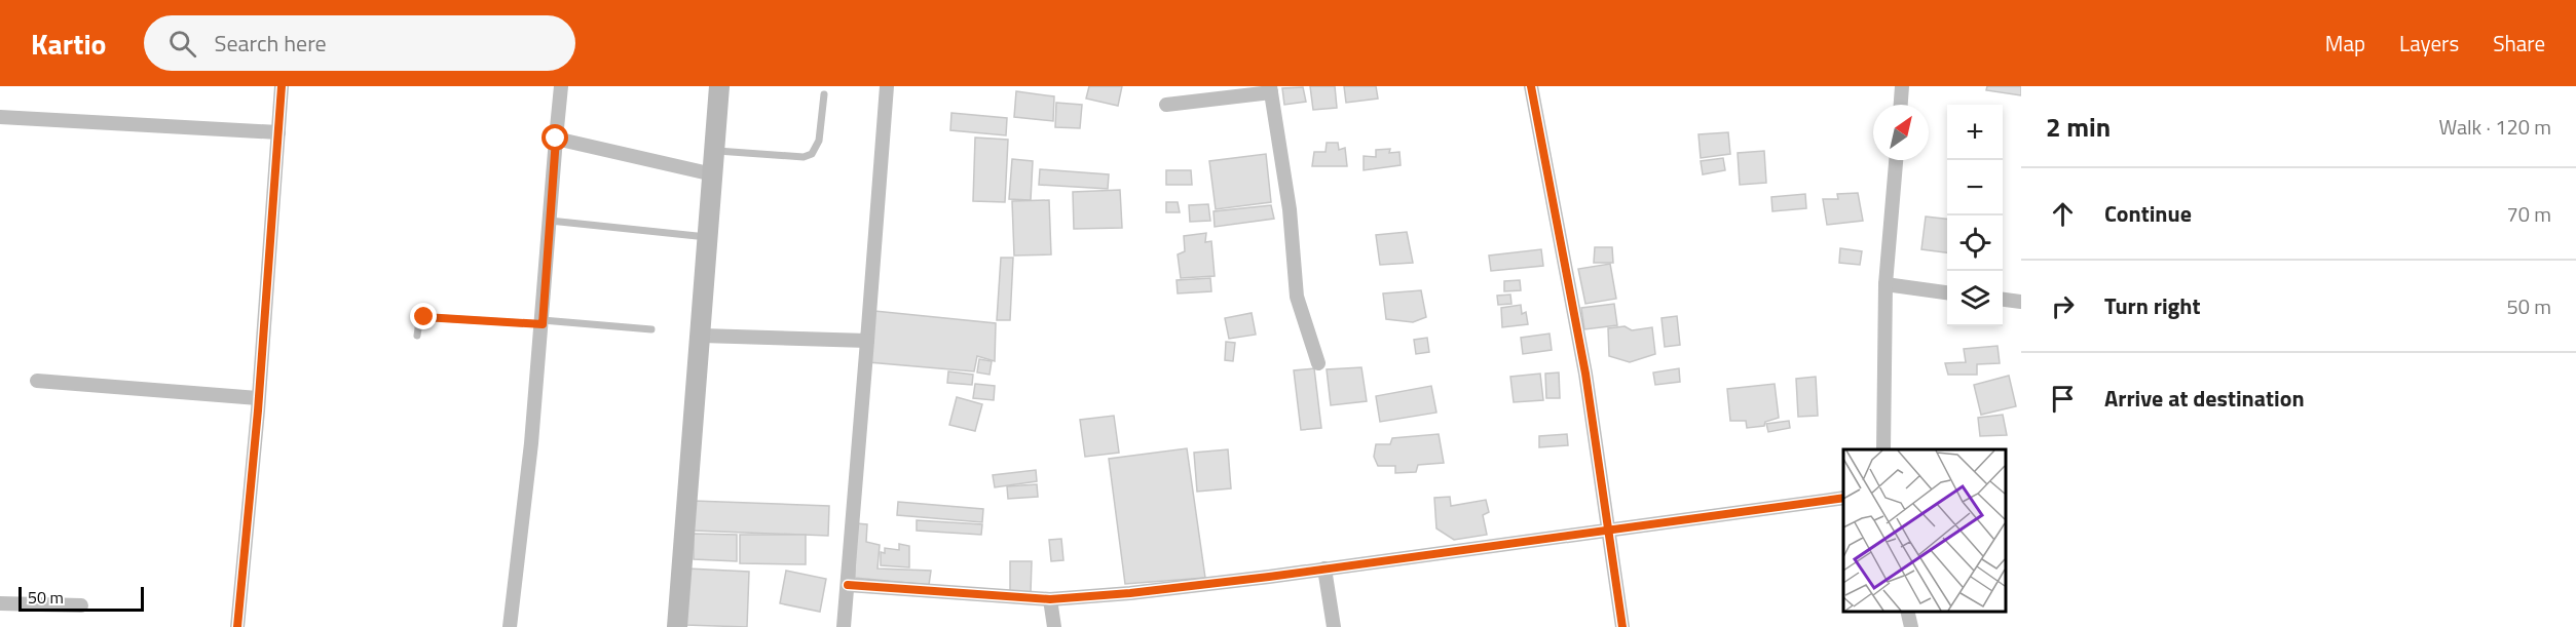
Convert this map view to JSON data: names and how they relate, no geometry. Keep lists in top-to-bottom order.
{
  "scale_bar": "50 m",
  "north": "top right",
  "page": {
    "header": "Kartio",
    "search": "Search here",
    "nav": ["Map", "Layers", "Share"],
    "heading": ["2 min", "Walk · 120 m"],
    "map_buttons": ["+", "−"],
    "list": [
      ["Continue", "70 m"],
      ["Turn right", "50 m"],
      "Arrive at destination"
    ],
    "scale": "50 m"
  }
}
